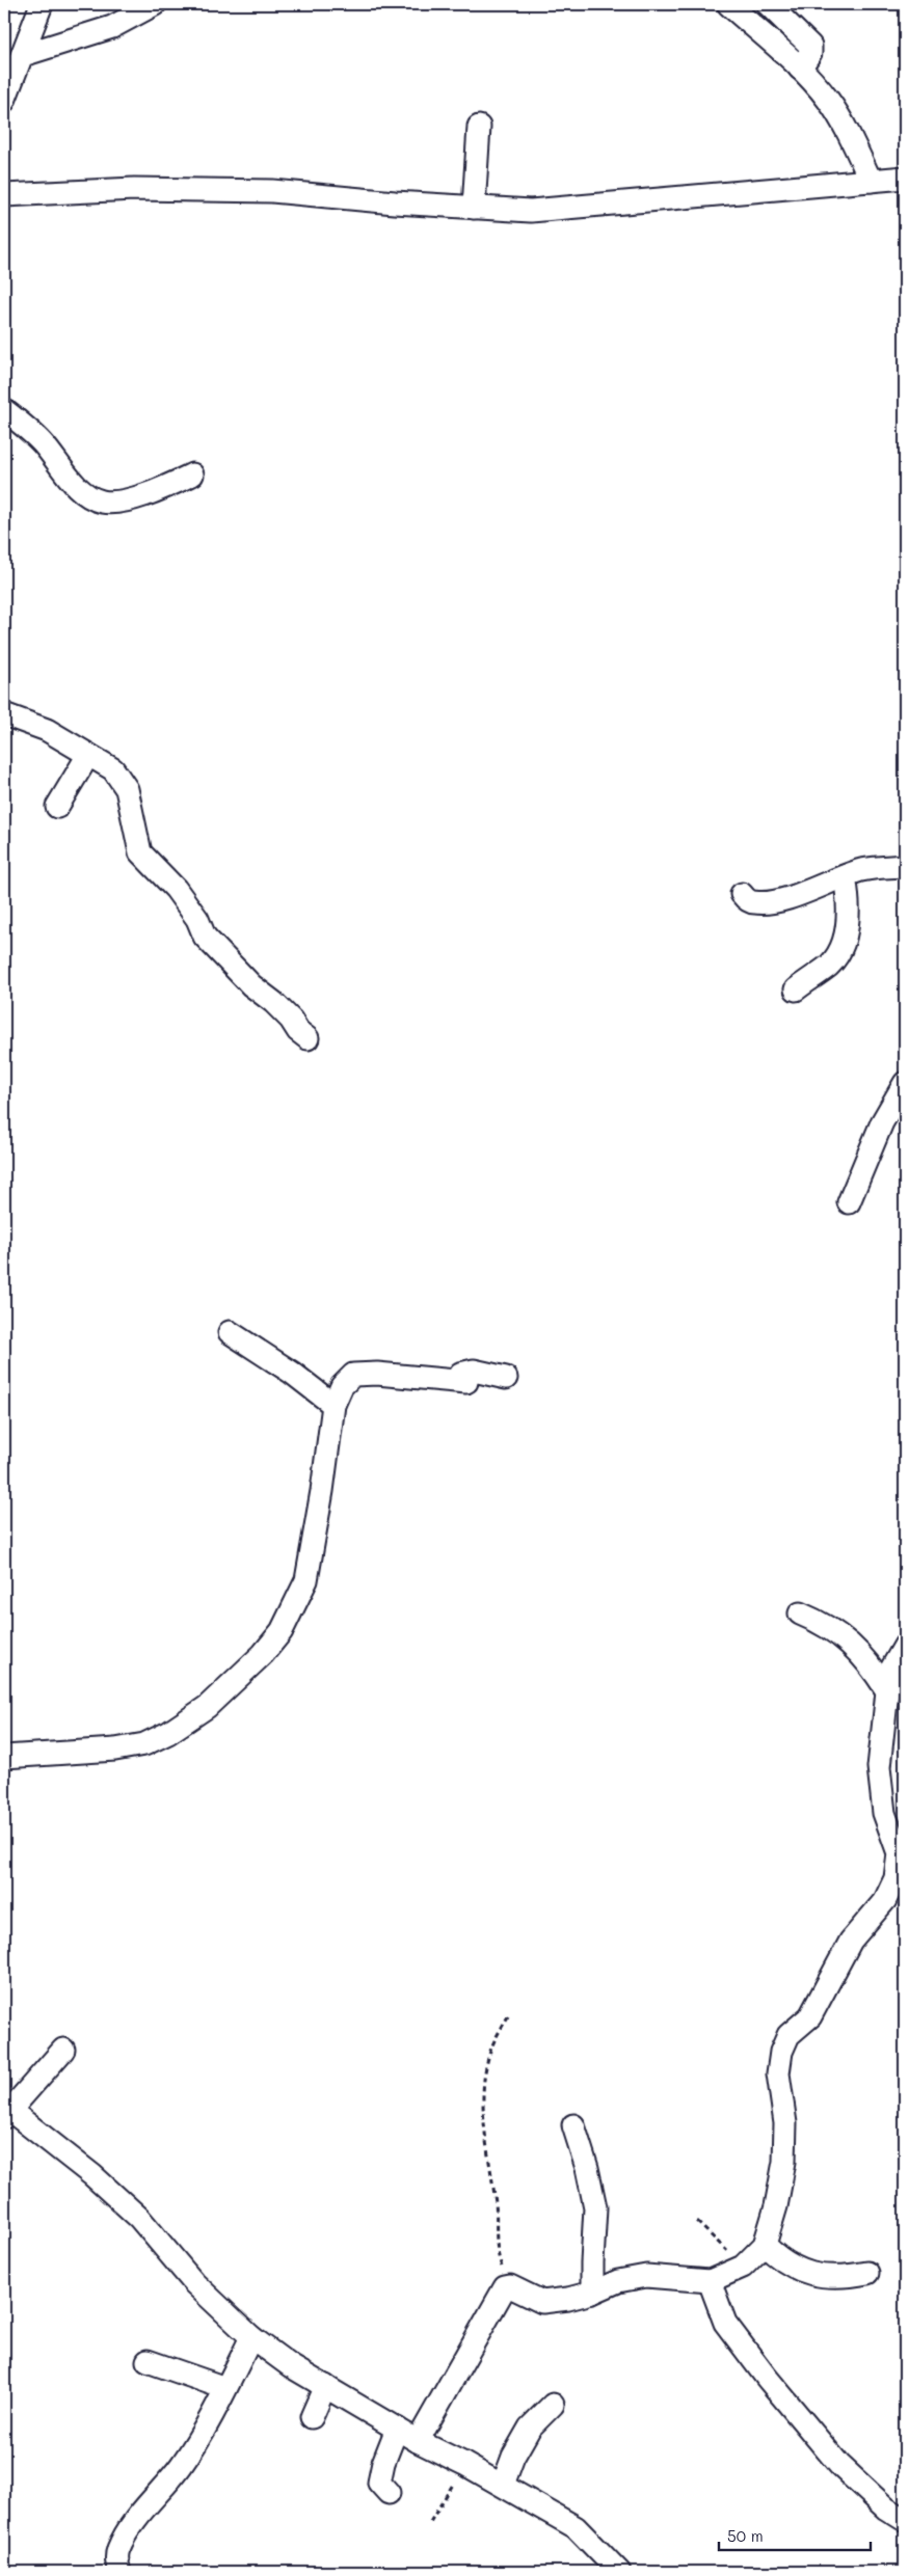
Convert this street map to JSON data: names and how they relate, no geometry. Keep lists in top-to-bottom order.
{
  "scale_bar": "50 m"
}
